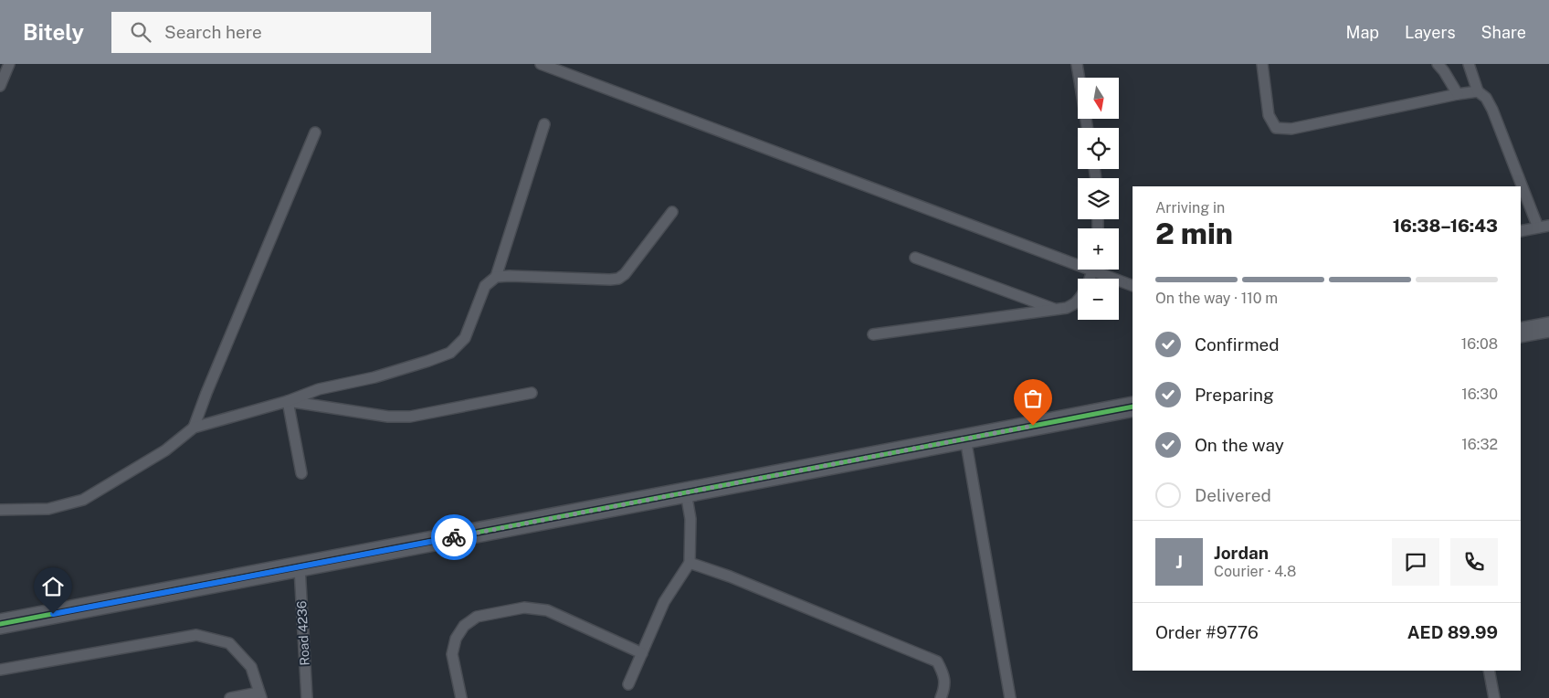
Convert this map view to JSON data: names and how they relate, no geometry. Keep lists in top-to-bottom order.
{
  "streets": {
    "lane": ["Road 4236"]
  },
  "north": "bottom",
  "page": {
    "header": "Bitely",
    "search": "Search here",
    "nav": ["Map", "Layers", "Share"],
    "map_buttons": ["+", "−"],
    "heading": ["2 min", "Arriving in", "16:38–16:43"],
    "panel": [
      "Jordan",
      "Courier · 4.8",
      "Order #9776",
      "AED 89.99"
    ],
    "bar": "On the way · 110 m",
    "list": [
      ["Confirmed", "16:08"],
      ["Preparing", "16:30"],
      ["On the way", "16:32"],
      "Delivered"
    ],
    "round": "J"
  }
}
